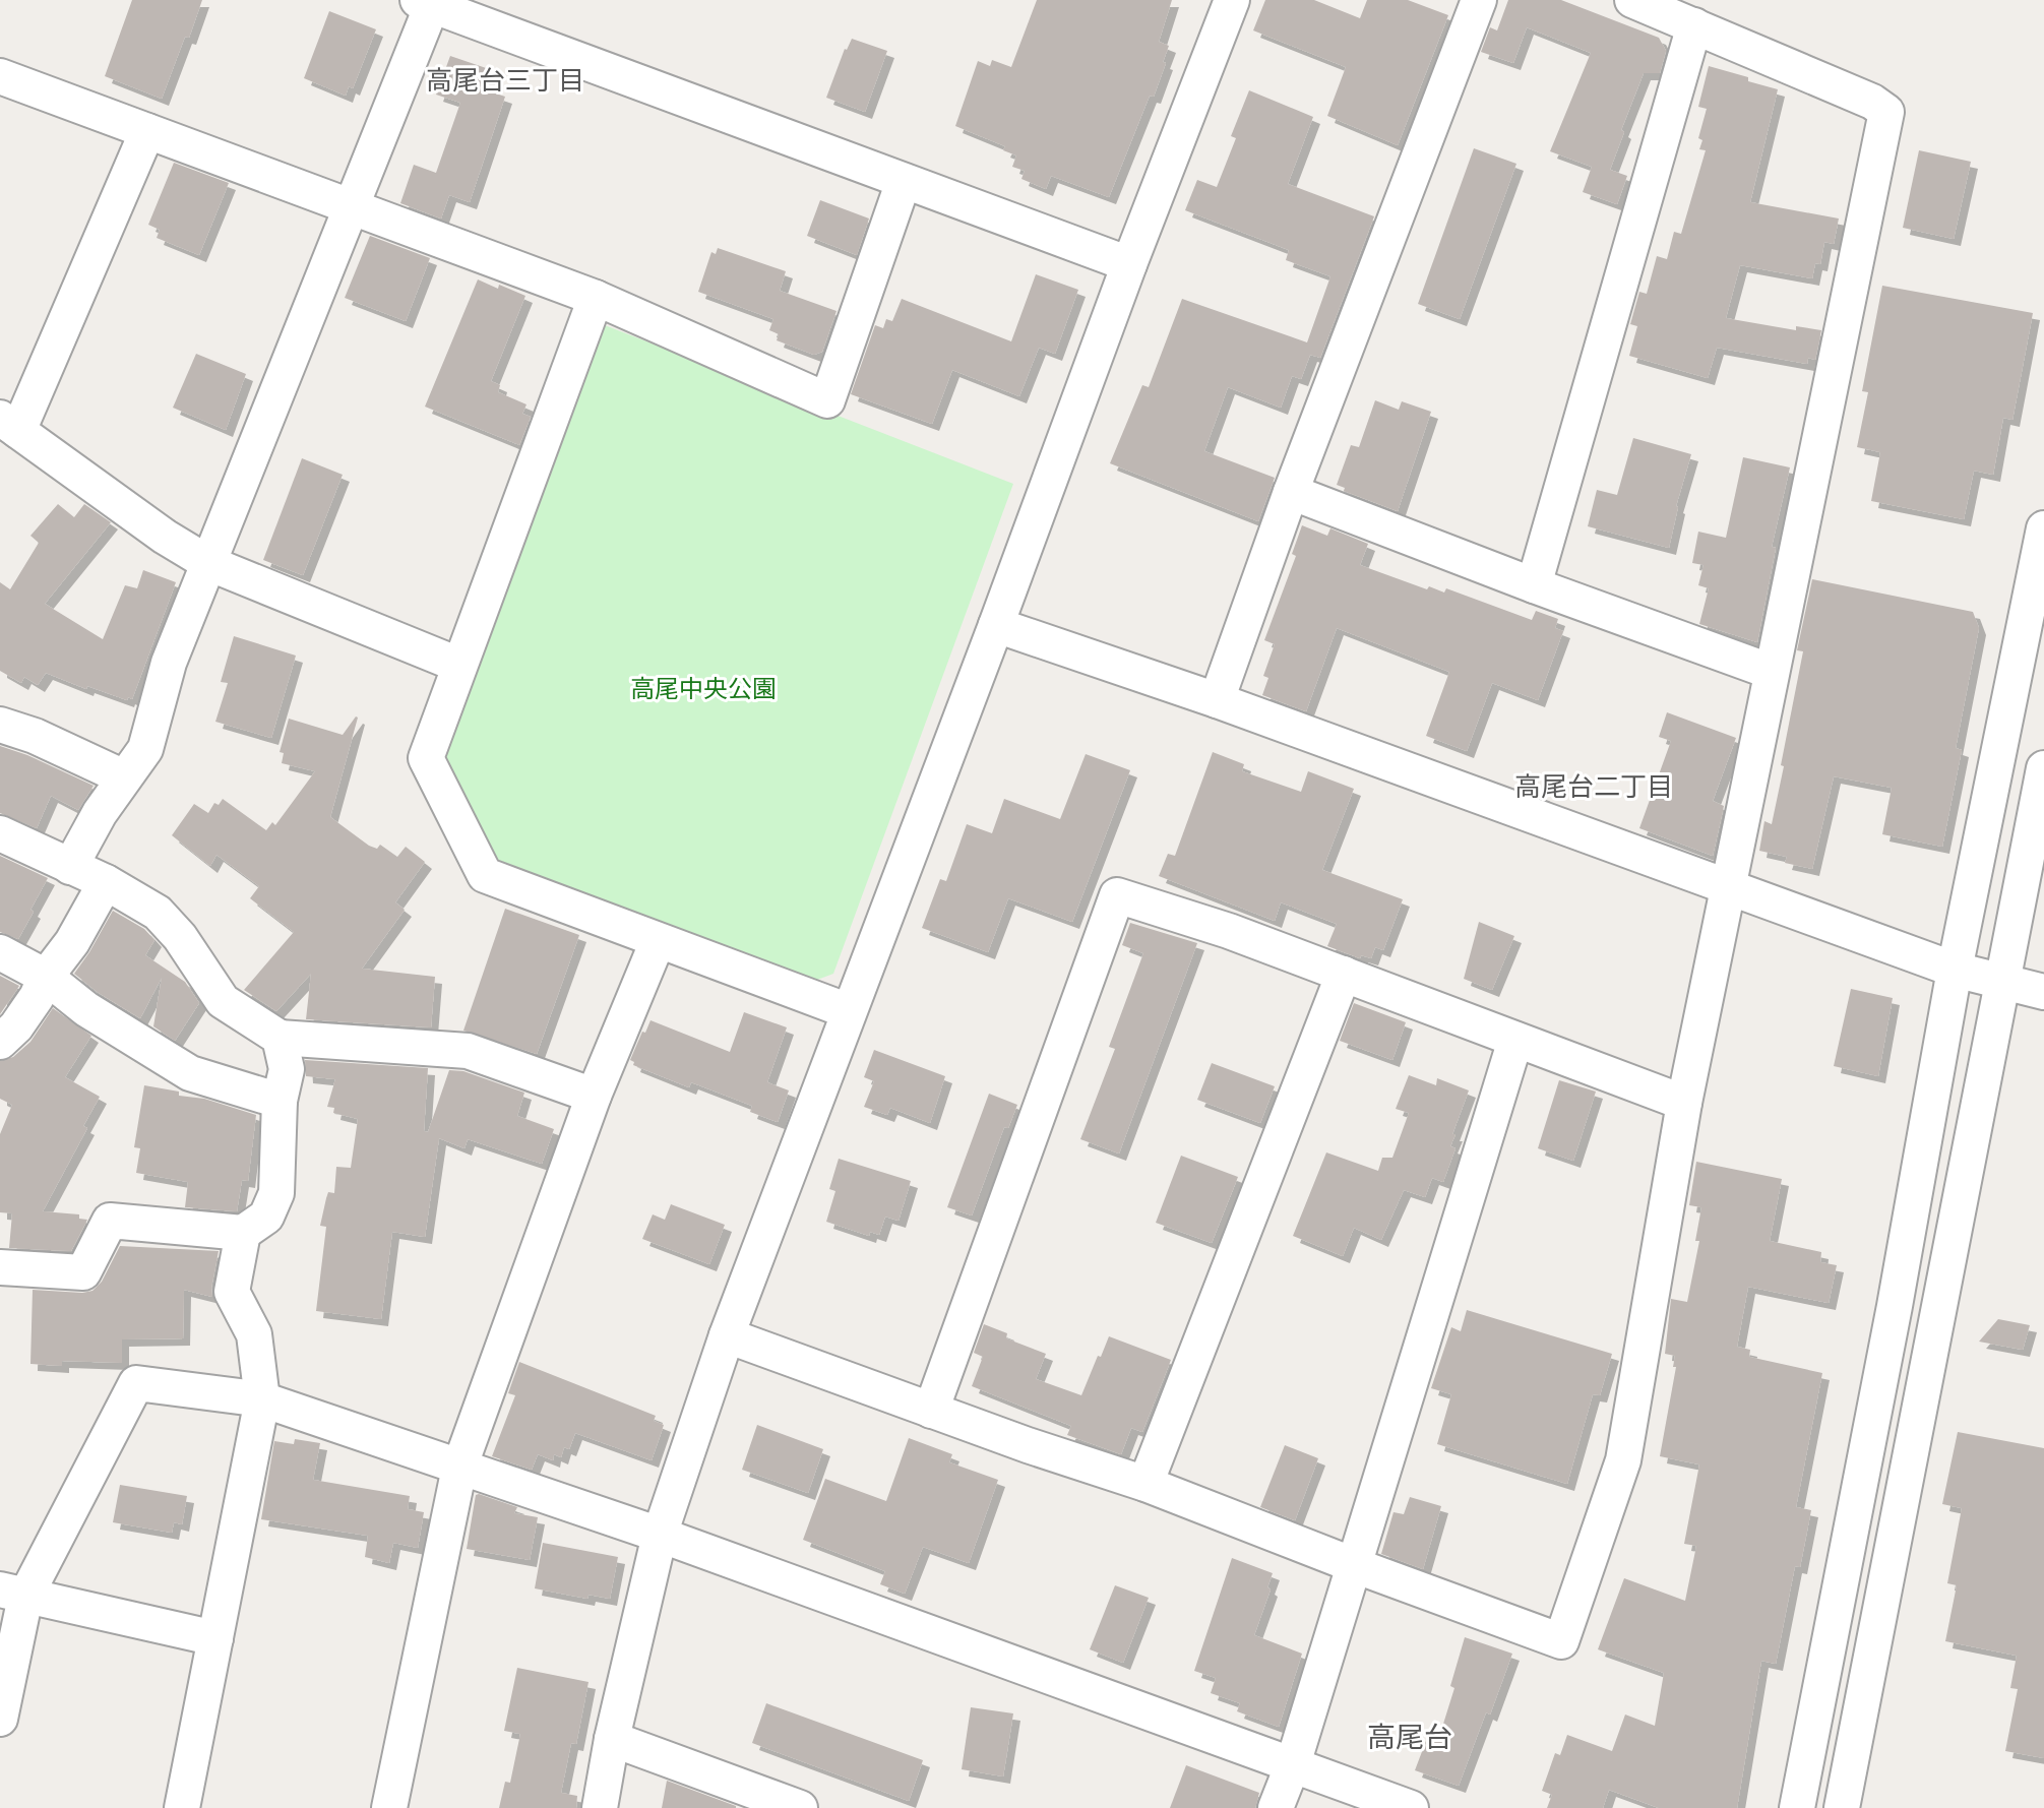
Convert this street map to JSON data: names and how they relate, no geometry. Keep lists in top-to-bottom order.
{
  "districts": ["高尾台三丁目", "高尾台二丁目", "高尾台"],
  "parks": ["高尾中央公園"]
}
